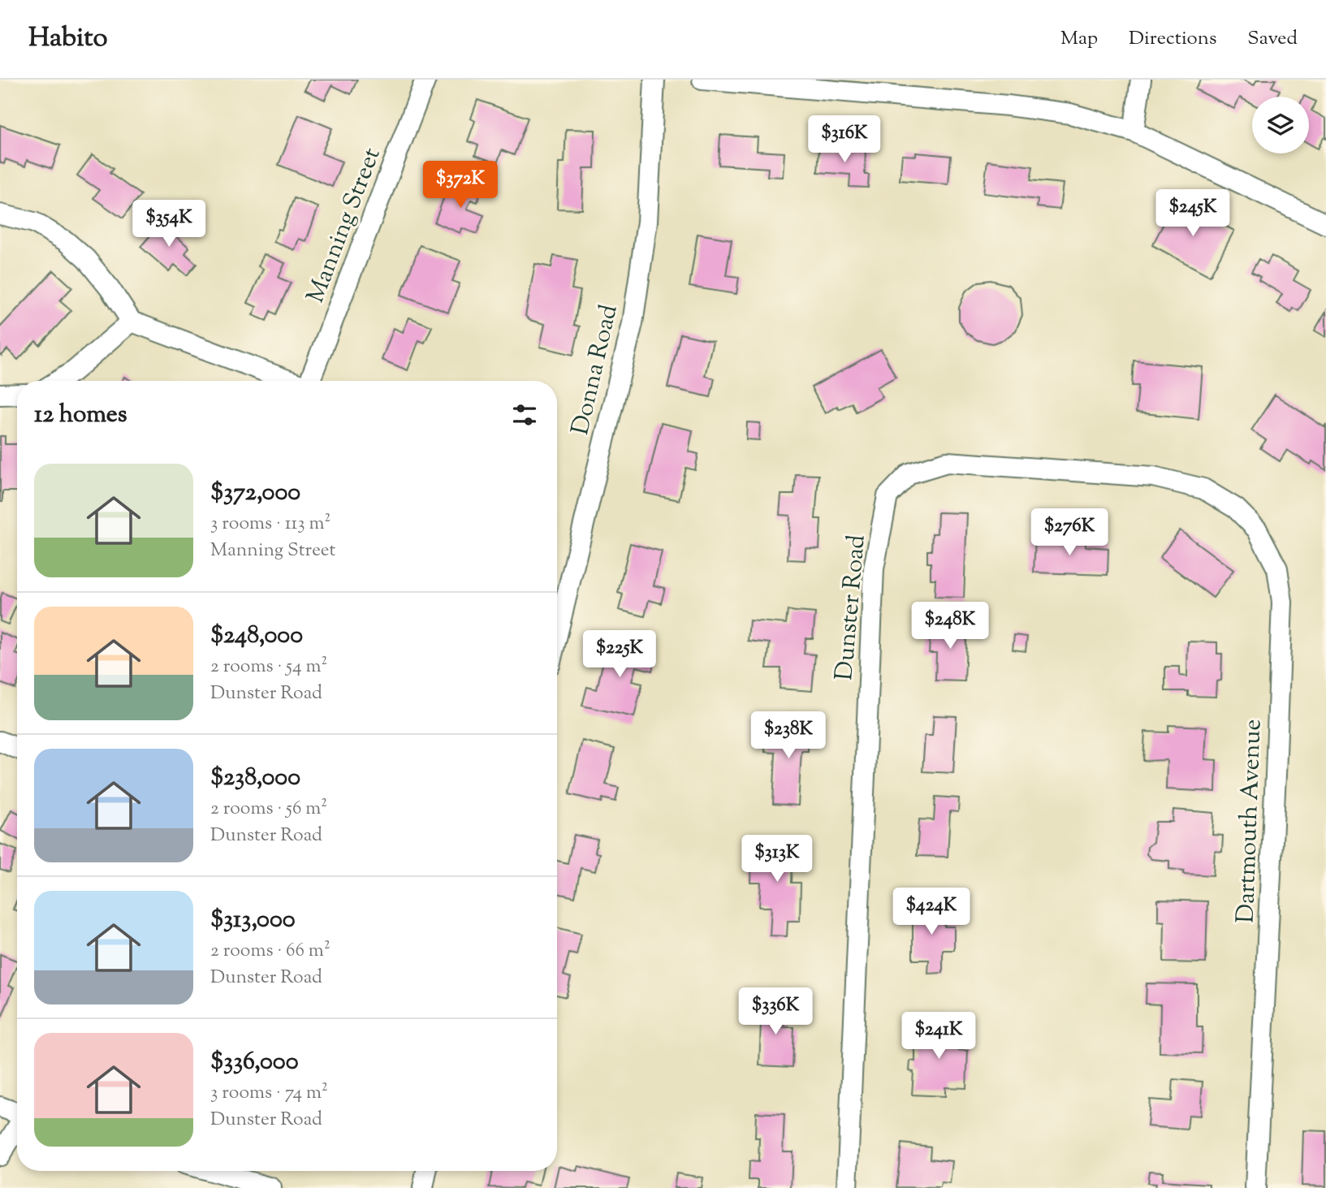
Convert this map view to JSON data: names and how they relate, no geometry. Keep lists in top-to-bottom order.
{
  "streets": {
    "street": [
      "Manning Street",
      "Donna Road",
      "Dunster Road",
      "Dartmouth Avenue"
    ]
  },
  "crossings": [
    ["Dunster Road", "Dartmouth Avenue"]
  ],
  "page": {
    "header": "Habito",
    "nav": ["Map", "Directions", "Saved"],
    "price": [
      "$316K",
      "$372K",
      "$245K",
      "$354K",
      "$276K",
      "$248K",
      "$225K",
      "$238K",
      "$313K",
      "$424K",
      "$336K",
      "$241K"
    ],
    "heading": "12 homes",
    "list": [
      {
        "name": "$372,000",
        "note": "3 rooms · 113 m² · Manning Street"
      },
      {
        "name": "$248,000",
        "note": "2 rooms · 54 m² · Dunster Road"
      },
      {
        "name": "$238,000",
        "note": "2 rooms · 56 m² · Dunster Road"
      },
      {
        "name": "$313,000",
        "note": "2 rooms · 66 m² · Dunster Road"
      },
      {
        "name": "$336,000",
        "note": "3 rooms · 74 m² · Dunster Road"
      }
    ]
  }
}
